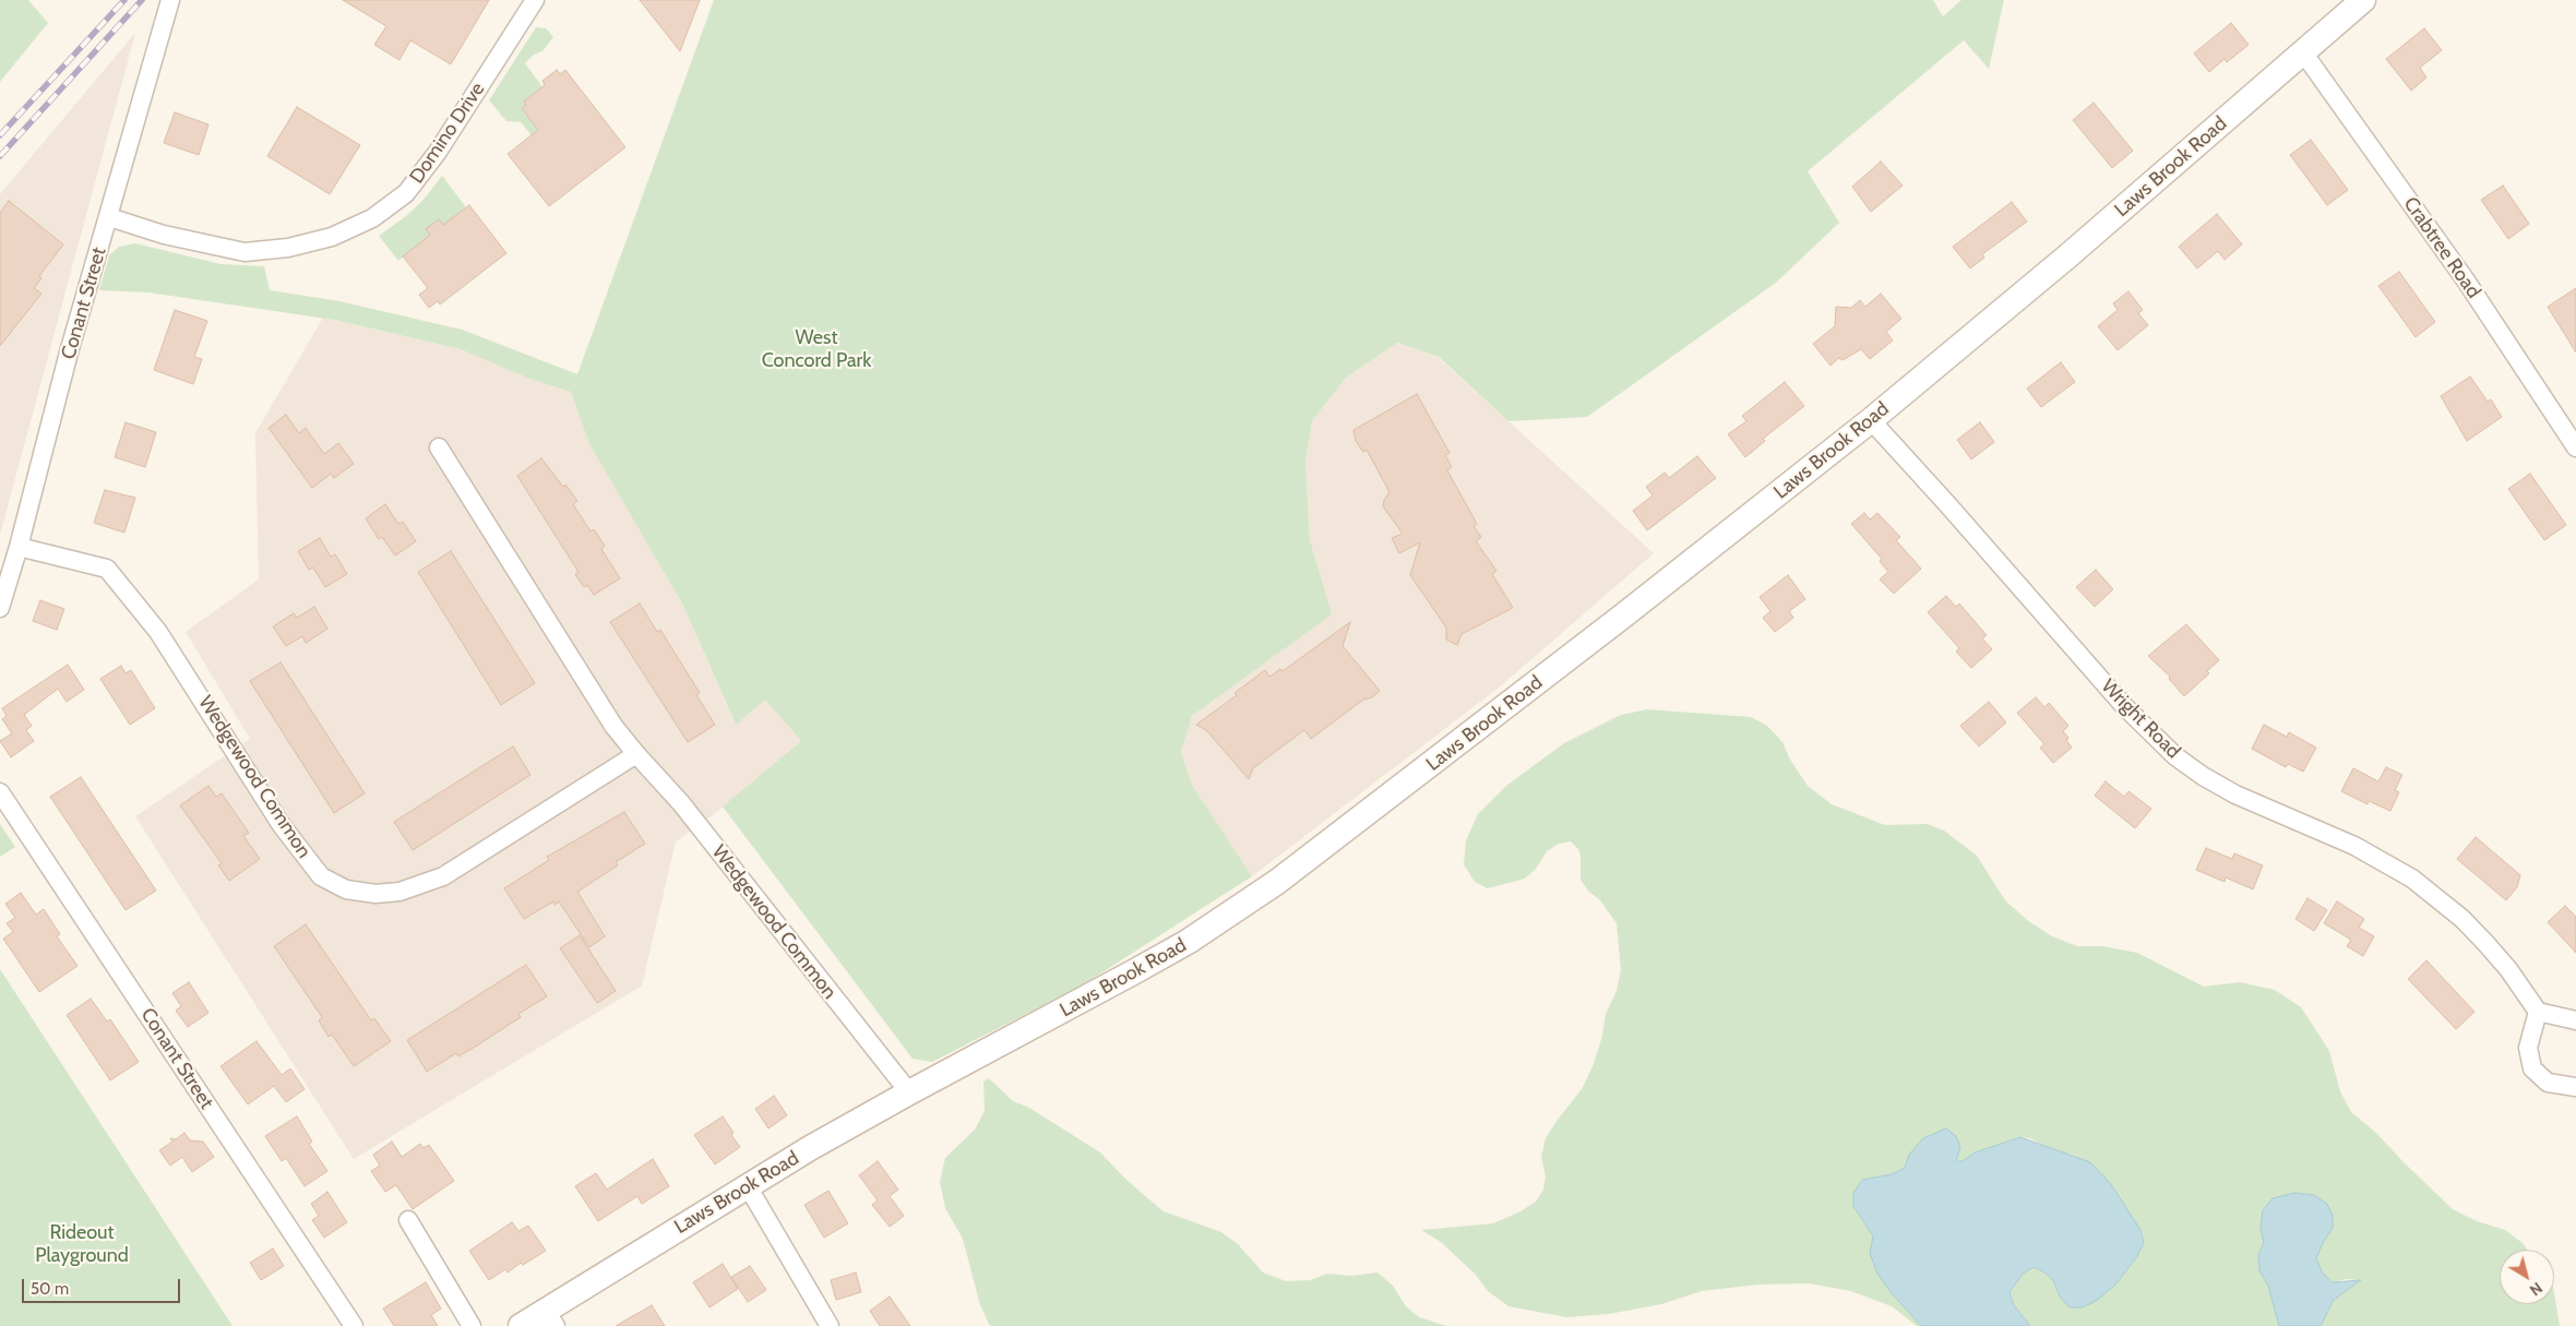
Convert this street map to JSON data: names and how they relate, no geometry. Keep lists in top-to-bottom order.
{
  "streets": {
    "street": [
      "Domino Drive",
      "Laws Brook Road",
      "Crabtree Road",
      "Conant Street",
      "Wright Road",
      "Wedgewood Common"
    ]
  },
  "crossings": [
    ["Domino Drive", "Conant Street"],
    ["Laws Brook Road", "Crabtree Road"],
    ["Laws Brook Road", "Wright Road"],
    ["Laws Brook Road", "Wedgewood Common"],
    ["Conant Street", "Wedgewood Common"]
  ],
  "parks": ["West Concord Park", "Rideout Playground"],
  "scale_bar": "50 m",
  "north": "bottom right"
}
